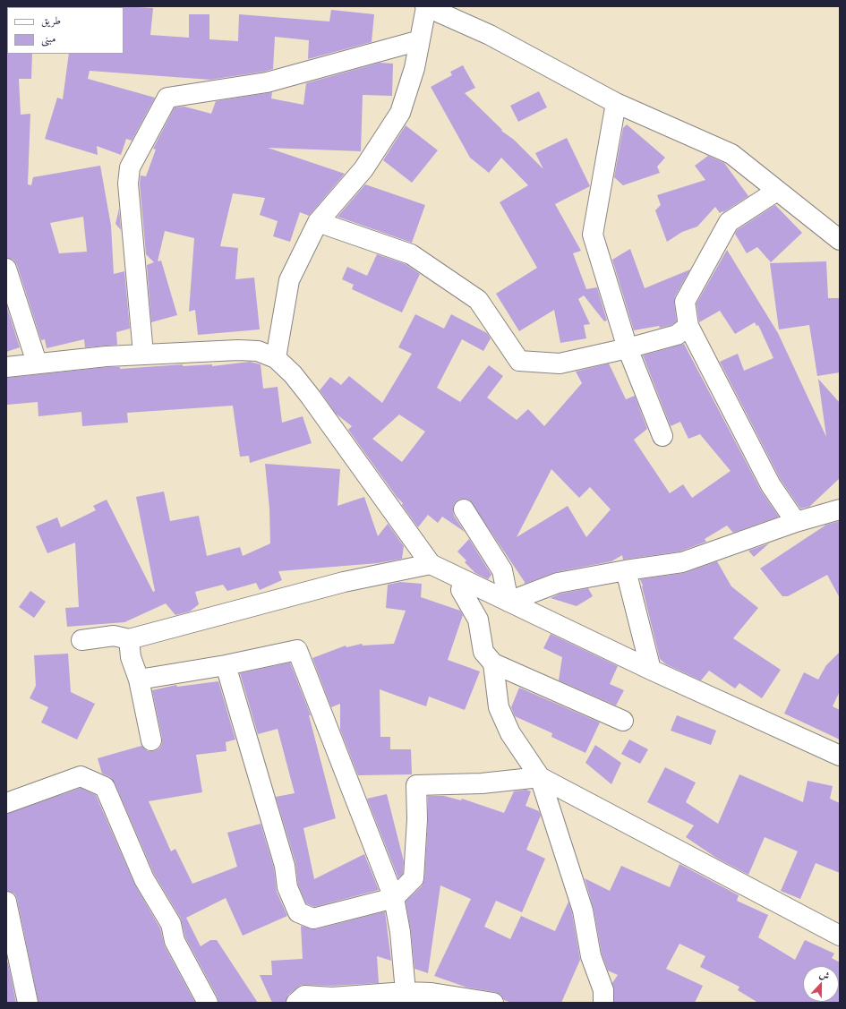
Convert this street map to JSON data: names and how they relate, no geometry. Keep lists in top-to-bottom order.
{
  "legend": ["طريق", "مبنى"],
  "north": "top"
}
